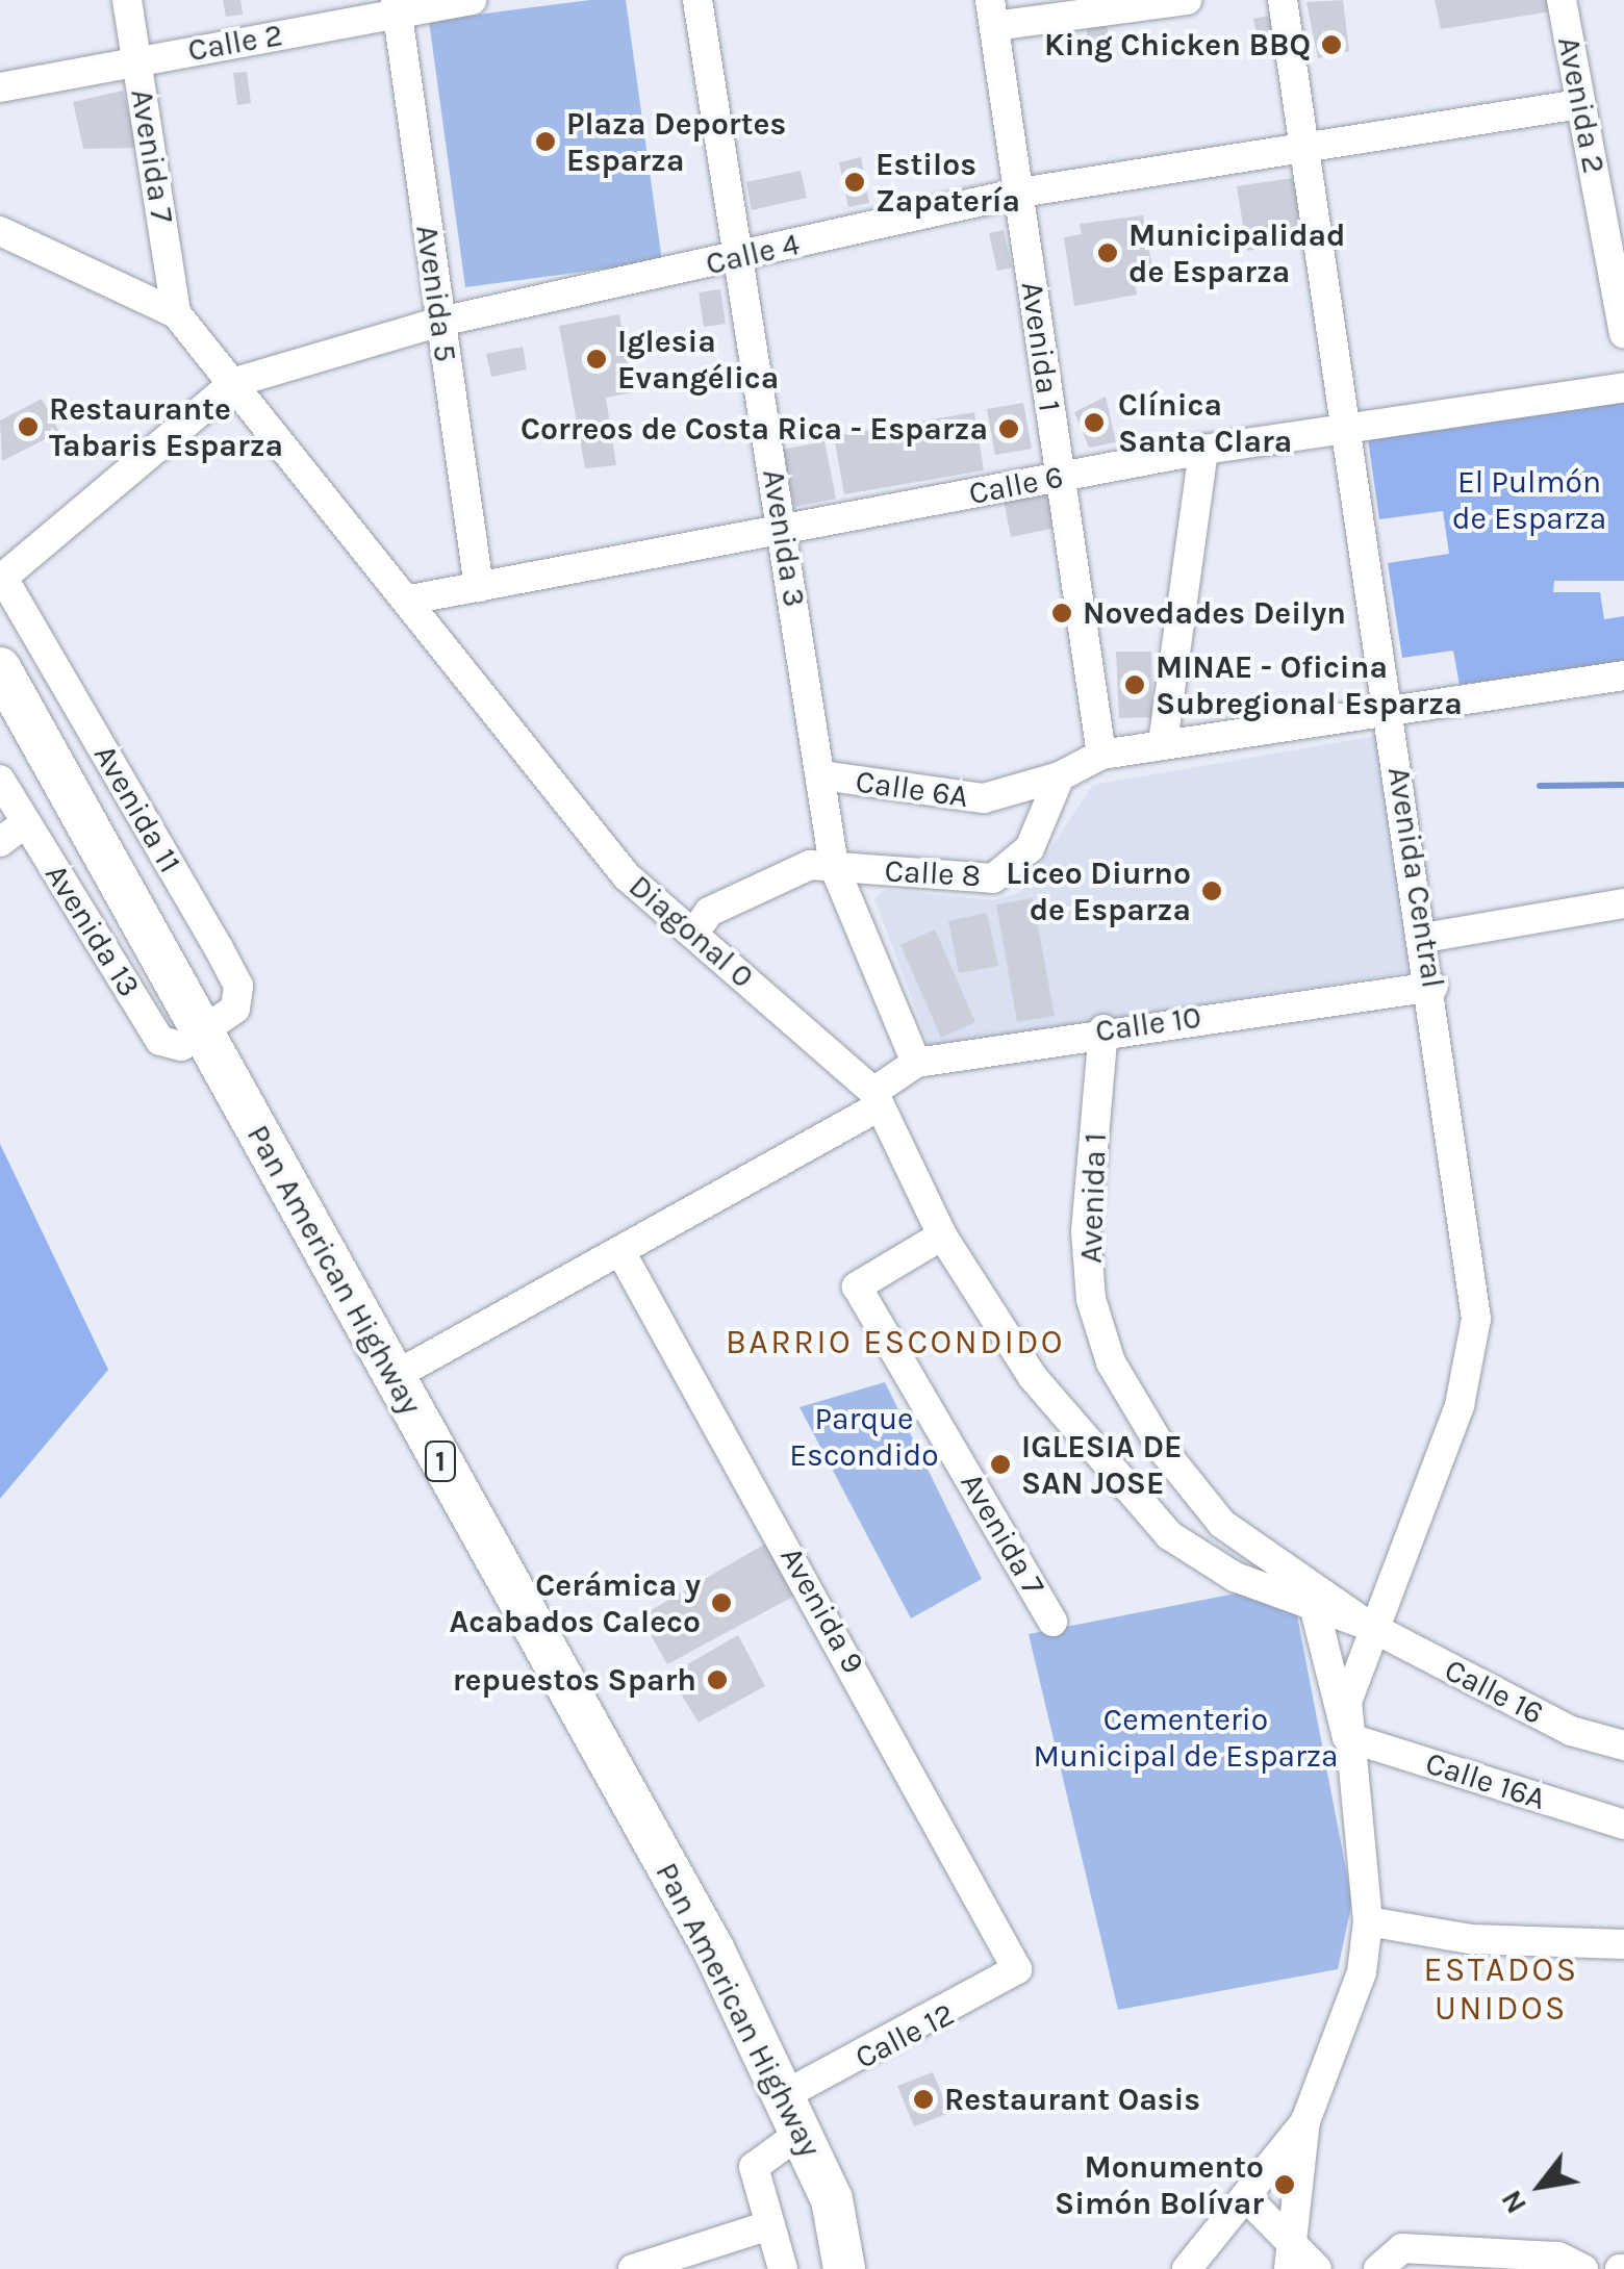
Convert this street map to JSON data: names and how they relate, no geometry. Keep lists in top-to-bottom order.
{
  "streets": {
    "highway": ["Pan American Highway", "1"],
    "street": [
      "Calle 2",
      "Avenida 2",
      "Avenida 7",
      "Calle 4",
      "Avenida 5",
      "Avenida 1",
      "Calle 6",
      "Avenida 3",
      "Calle 6A",
      "Avenida 11",
      "Calle 8",
      "Avenida Central",
      "Avenida 13",
      "Diagonal 0",
      "Calle 10",
      "Avenida 9",
      "Calle 16",
      "Calle 16A",
      "Calle 12"
    ]
  },
  "crossings": [
    ["Calle 2", "Avenida 7"],
    ["Calle 2", "Avenida 5"],
    ["Avenida 2", "Calle 4"],
    ["Avenida 7", "Diagonal 0"],
    ["Calle 4", "Avenida 5"],
    ["Calle 4", "Avenida 1"],
    ["Calle 4", "Avenida 3"],
    ["Calle 4", "Avenida 11"],
    ["Calle 4", "Avenida Central"],
    ["Calle 4", "Diagonal 0"],
    ["Avenida 5", "Calle 6"],
    ["Avenida 1", "Calle 6"],
    ["Avenida 1", "Avenida Central"],
    ["Avenida 1", "Diagonal 0"],
    ["Avenida 1", "Calle 10"],
    ["Avenida 1", "Calle 16"],
    ["Calle 6", "Avenida 3"],
    ["Calle 6", "Avenida Central"],
    ["Calle 6", "Diagonal 0"],
    ["Avenida 3", "Calle 6A"],
    ["Avenida 3", "Calle 8"],
    ["Avenida 3", "Calle 10"],
    ["Calle 6A", "Calle 8"],
    ["Avenida 11", "Avenida 13"],
    ["Avenida 11", "Pan American Highway"],
    ["Calle 8", "Diagonal 0"],
    ["Avenida Central", "Diagonal 0"],
    ["Avenida Central", "Calle 10"],
    ["Avenida Central", "Calle 16"],
    ["Avenida Central", "Calle 16A"],
    ["Avenida 13", "Pan American Highway"],
    ["Diagonal 0", "Calle 10"],
    ["Diagonal 0", "Calle 16"],
    ["Calle 10", "Pan American Highway"],
    ["Calle 10", "Avenida 9"],
    ["Pan American Highway", "Calle 12"],
    ["Avenida 9", "Calle 12"]
  ],
  "districts": ["BARRIO ESCONDIDO", "ESTADOS UNIDOS"],
  "parks": ["El Pulmón de Esparza", "Parque Escondido", "Cementerio Municipal de Esparza"],
  "places": [
    "King Chicken BBQ",
    "Plaza Deportes Esparza",
    "Estilos Zapatería",
    "Municipalidad de Esparza",
    "Iglesia Evangélica",
    "Clínica Santa Clara",
    "Restaurante Tabaris Esparza",
    "Correos de Costa Rica - Esparza",
    "Novedades Deilyn",
    "MINAE - Oficina Subregional Esparza",
    "Liceo Diurno de Esparza",
    "IGLESIA DE SAN JOSE",
    "Cerámica y Acabados Caleco",
    "repuestos Sparh",
    "Restaurant Oasis",
    "Monumento Simón Bolívar"
  ],
  "north": "bottom left"
}
